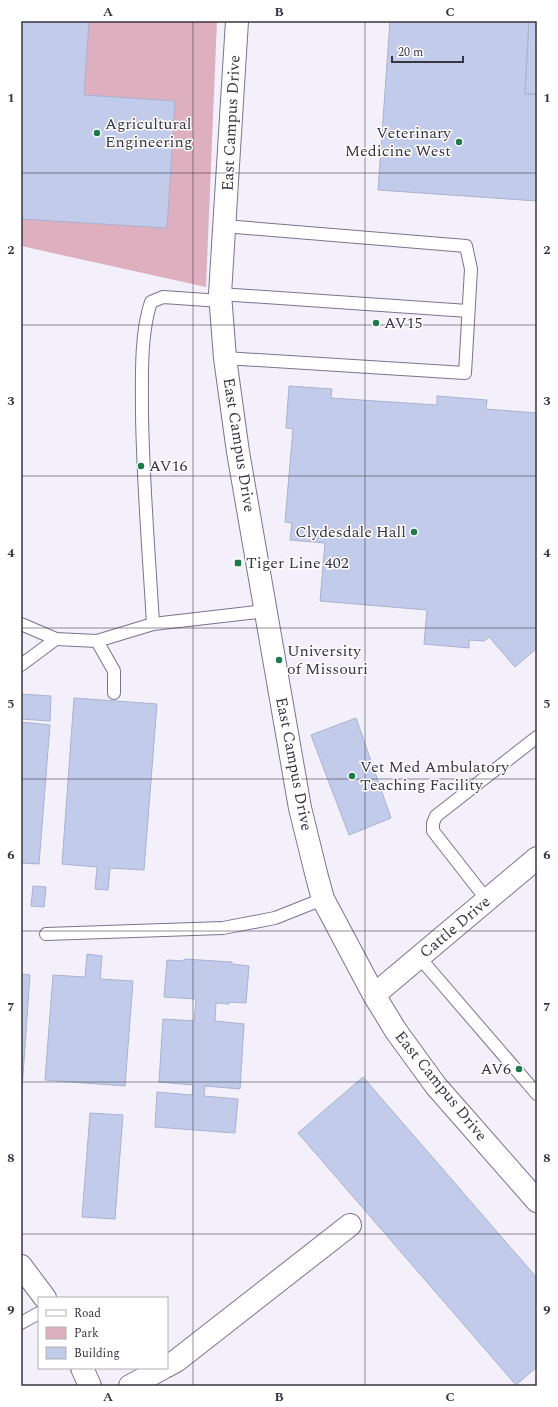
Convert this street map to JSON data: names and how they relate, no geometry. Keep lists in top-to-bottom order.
{
  "streets": {
    "street": ["East Campus Drive", "Cattle Drive"]
  },
  "crossings": [
    ["East Campus Drive", "Cattle Drive"]
  ],
  "places": {
    "other": [
      "Agricultural Engineering",
      "Veterinary Medicine West",
      "AV15",
      "AV16",
      "Clydesdale Hall",
      "University of Missouri",
      "Vet Med Ambulatory Teaching Facility",
      "AV6"
    ],
    "transit": ["Tiger Line 402"]
  },
  "legend": ["Road", "Park", "Building"],
  "scale_bar": "20 m",
  "grid": {
    "columns": ["A", "B", "C"],
    "rows": [
      "1",
      "2",
      "3",
      "4",
      "5",
      "6",
      "7",
      "8",
      "9"
    ]
  }
}
